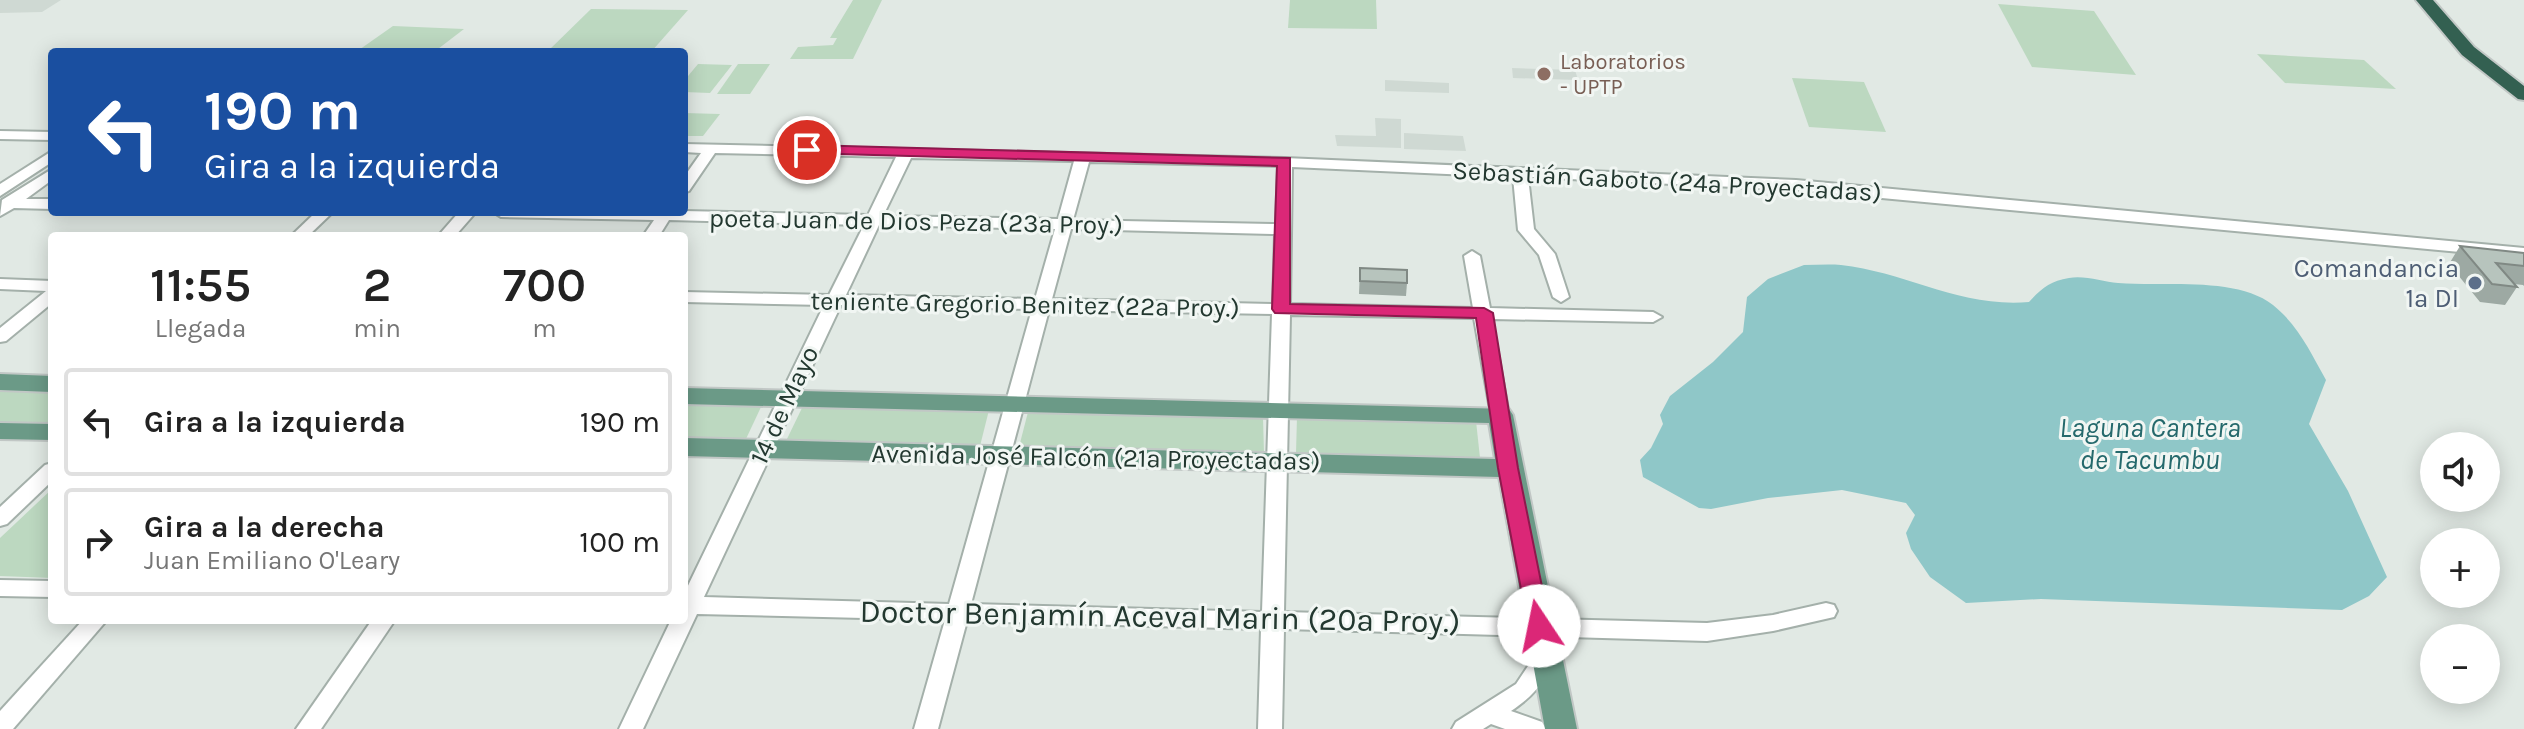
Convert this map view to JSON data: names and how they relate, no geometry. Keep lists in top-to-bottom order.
{
  "streets": {
    "main road": ["Avenida José Falcón (21ª Proyectadas)"],
    "street": [
      "Sebastián Gaboto (24ª Proyectadas)",
      "poeta Juan de Dios Peza (23ª Proy.)",
      "teniente Gregorio Benitez (22ª Proy.)",
      "14 de Mayo",
      "Doctor Benjamín Aceval Marin (20ª Proy.)"
    ]
  },
  "crossings": [
    ["Sebastián Gaboto (24ª Proyectadas)", "14 de Mayo"],
    ["poeta Juan de Dios Peza (23ª Proy.)", "14 de Mayo"],
    ["teniente Gregorio Benitez (22ª Proy.)", "14 de Mayo"],
    ["14 de Mayo", "Avenida José Falcón (21ª Proyectadas)"]
  ],
  "water": ["Laguna Cantera de Tacumbu"],
  "places": ["Laboratorios - UPTP", "Comandancia 1a DI"],
  "page": {
    "turn": ["190 m", "Gira a la izquierda"],
    "eta": [
      "11:55",
      "Llegada",
      "2",
      "min",
      "700",
      "m"
    ],
    "list": [
      {
        "name": "Gira a la izquierda",
        "value": "190 m"
      },
      {
        "name": "Gira a la derecha",
        "note": "Juan Emiliano O'Leary",
        "value": "100 m"
      }
    ],
    "map_buttons": ["+", "−"]
  }
}
